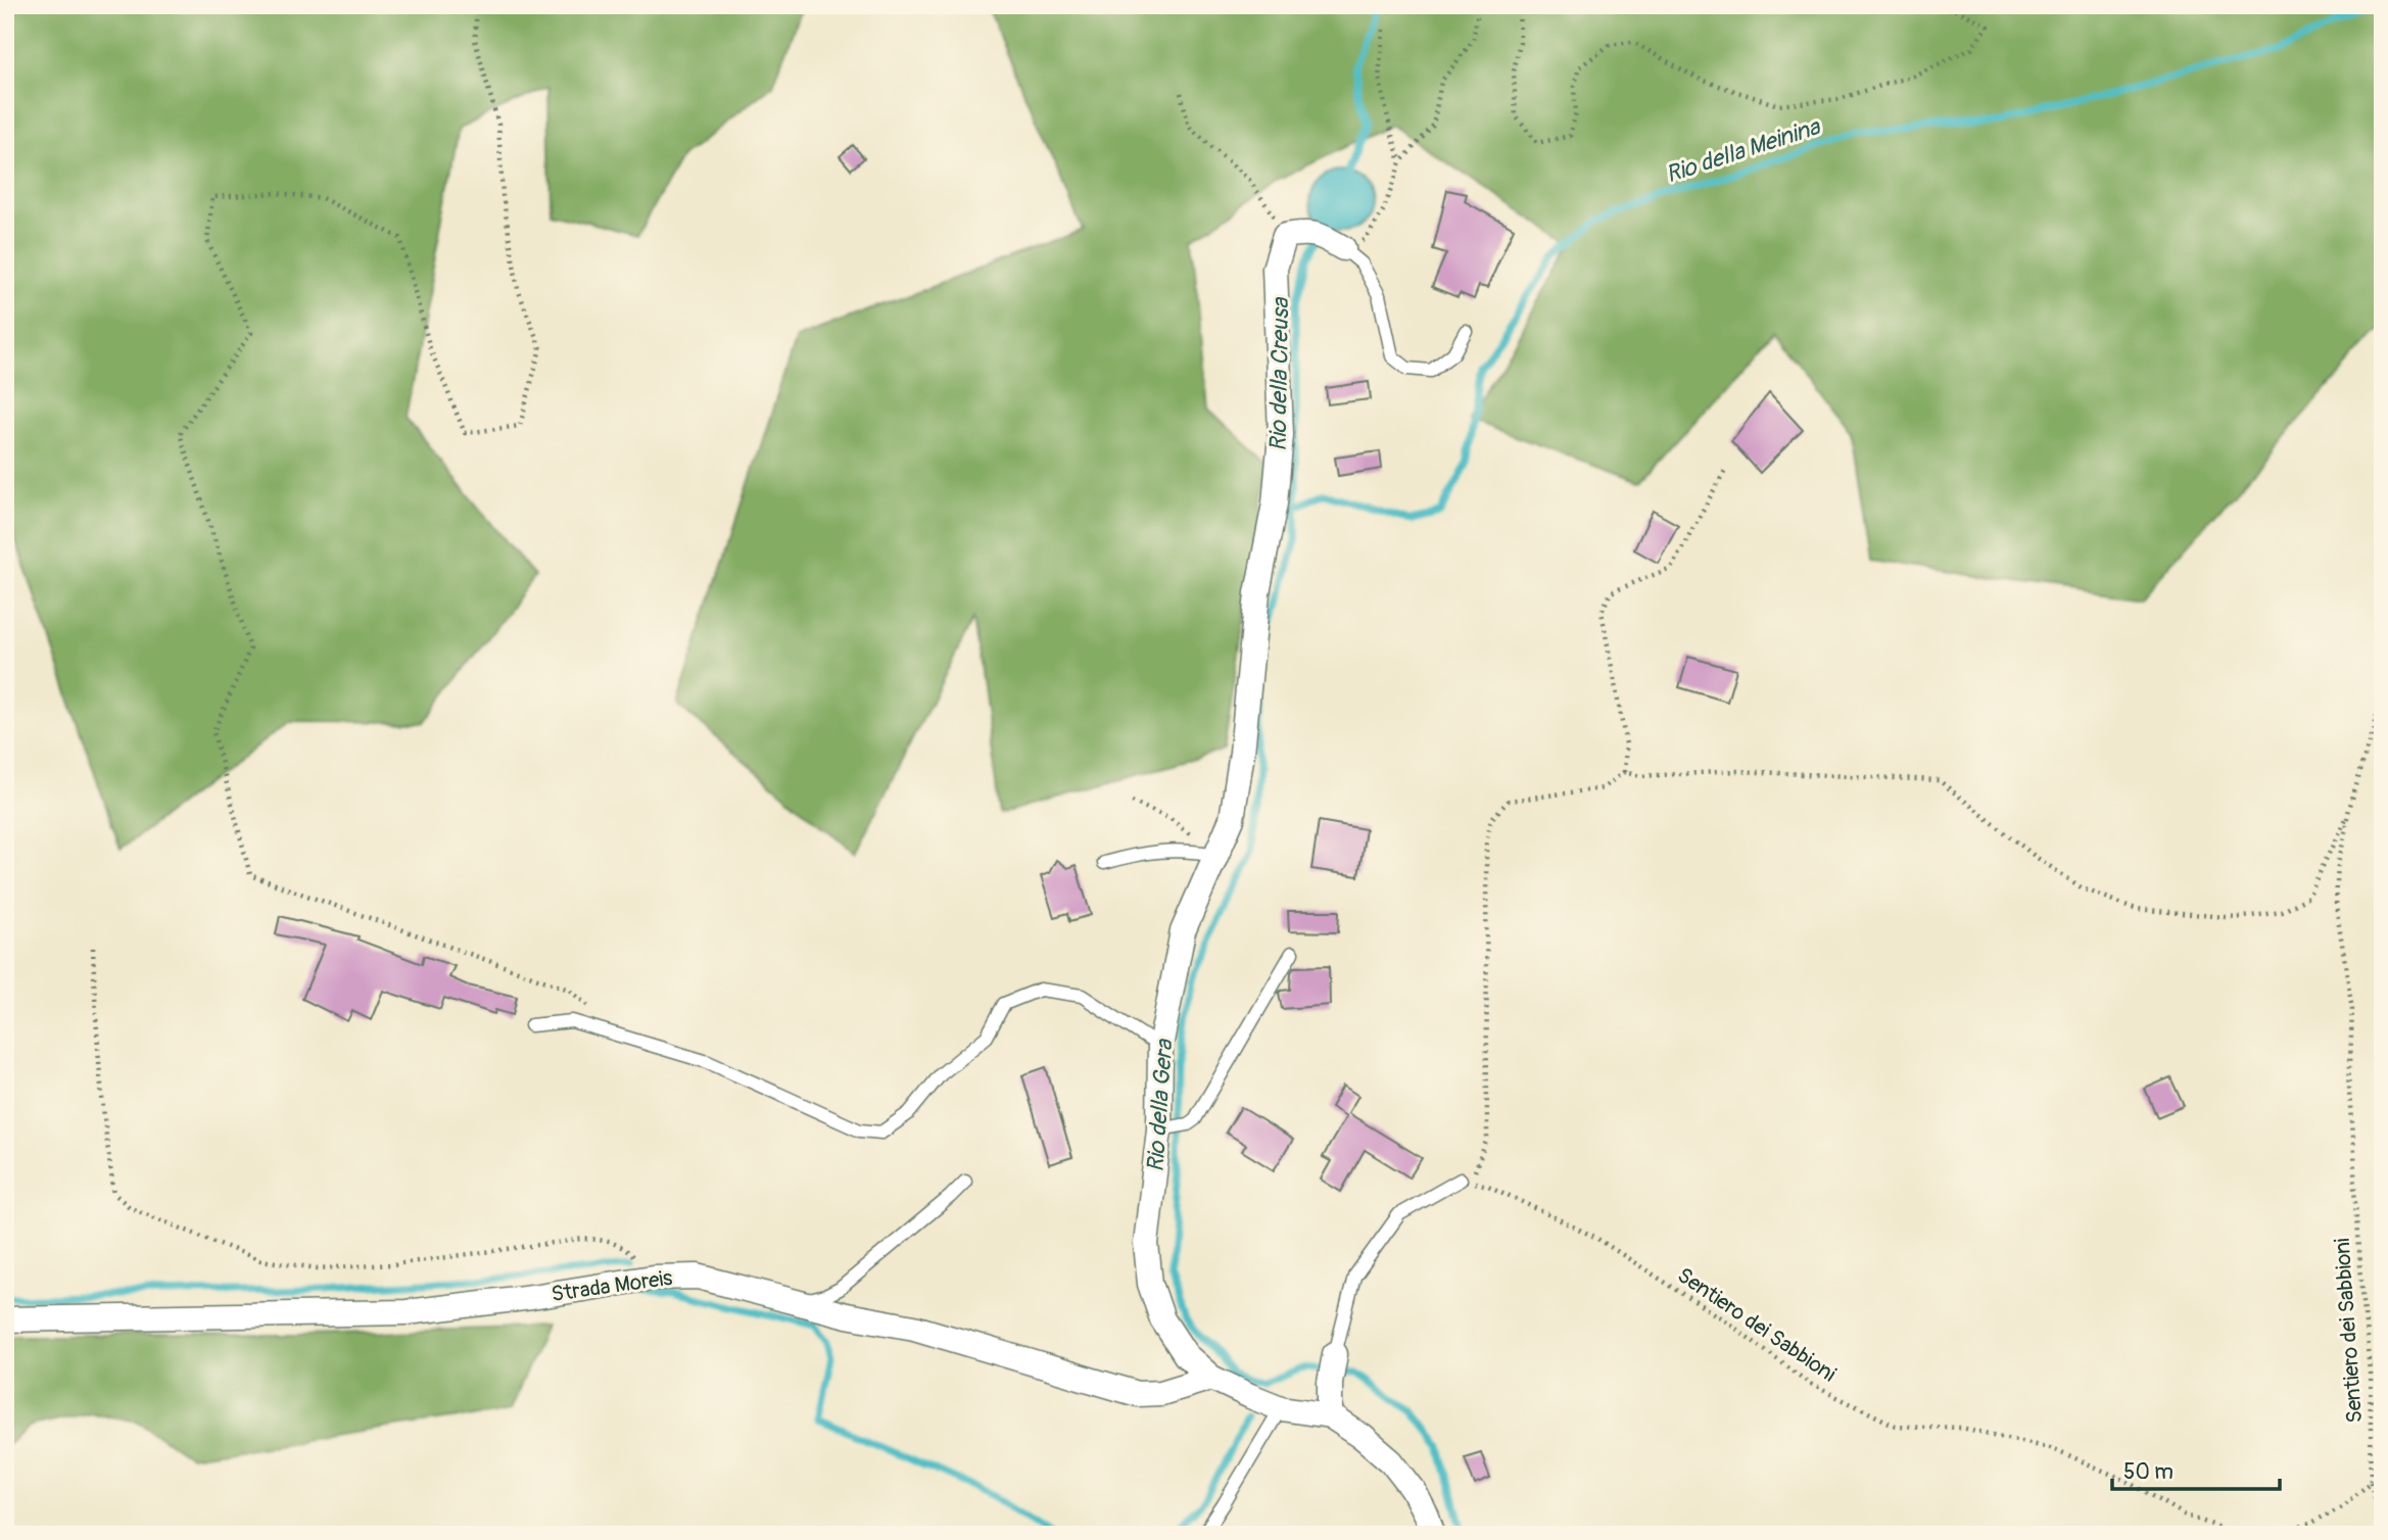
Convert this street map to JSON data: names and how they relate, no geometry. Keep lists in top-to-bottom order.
{
  "streets": {
    "street": ["Strada Moreis"],
    "path": ["Sentiero dei Sabbioni"]
  },
  "water": ["Rio della Meinina", "Rio della Creusa", "Rio della Gera"],
  "scale_bar": "50 m"
}
